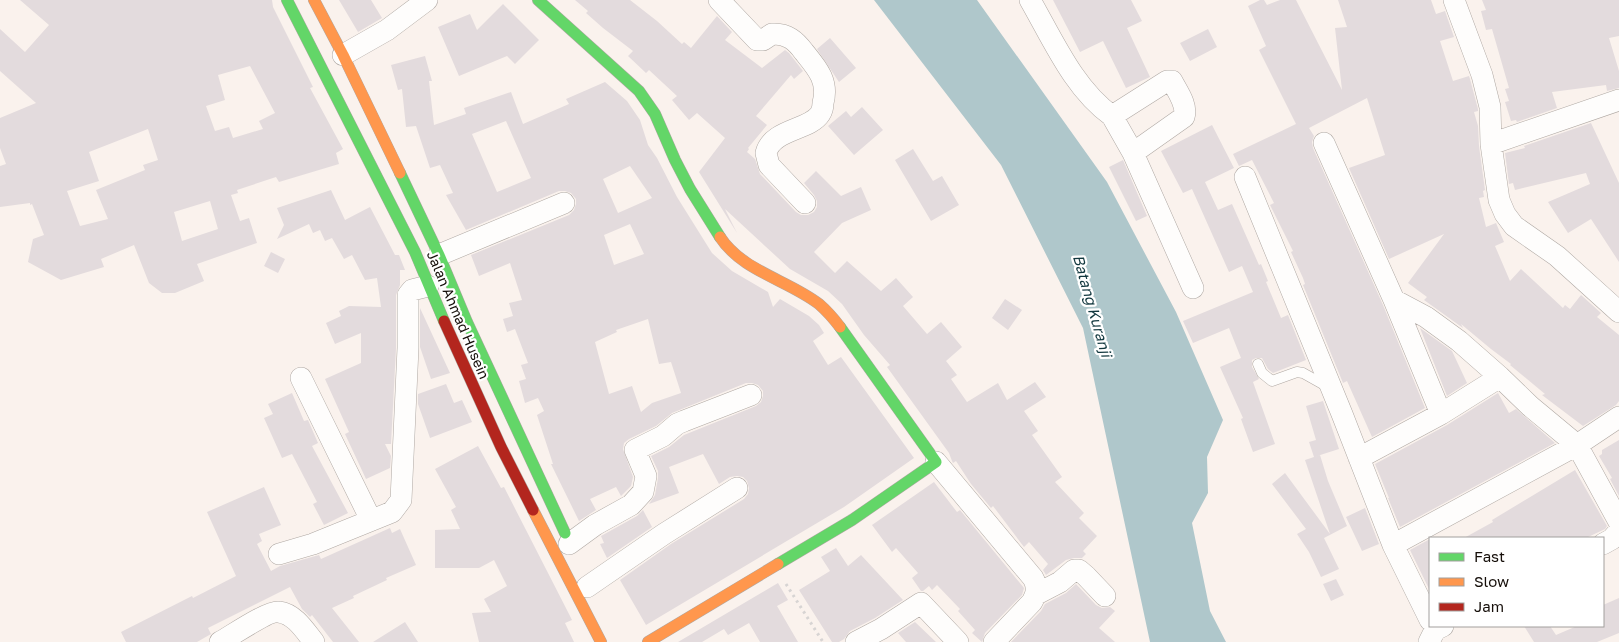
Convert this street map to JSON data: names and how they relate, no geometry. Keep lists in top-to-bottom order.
{
  "streets": {
    "main road": ["Jalan Ahmad Husein"]
  },
  "water": ["Batang Kuranji"],
  "legend": ["Fast", "Slow", "Jam"]
}
